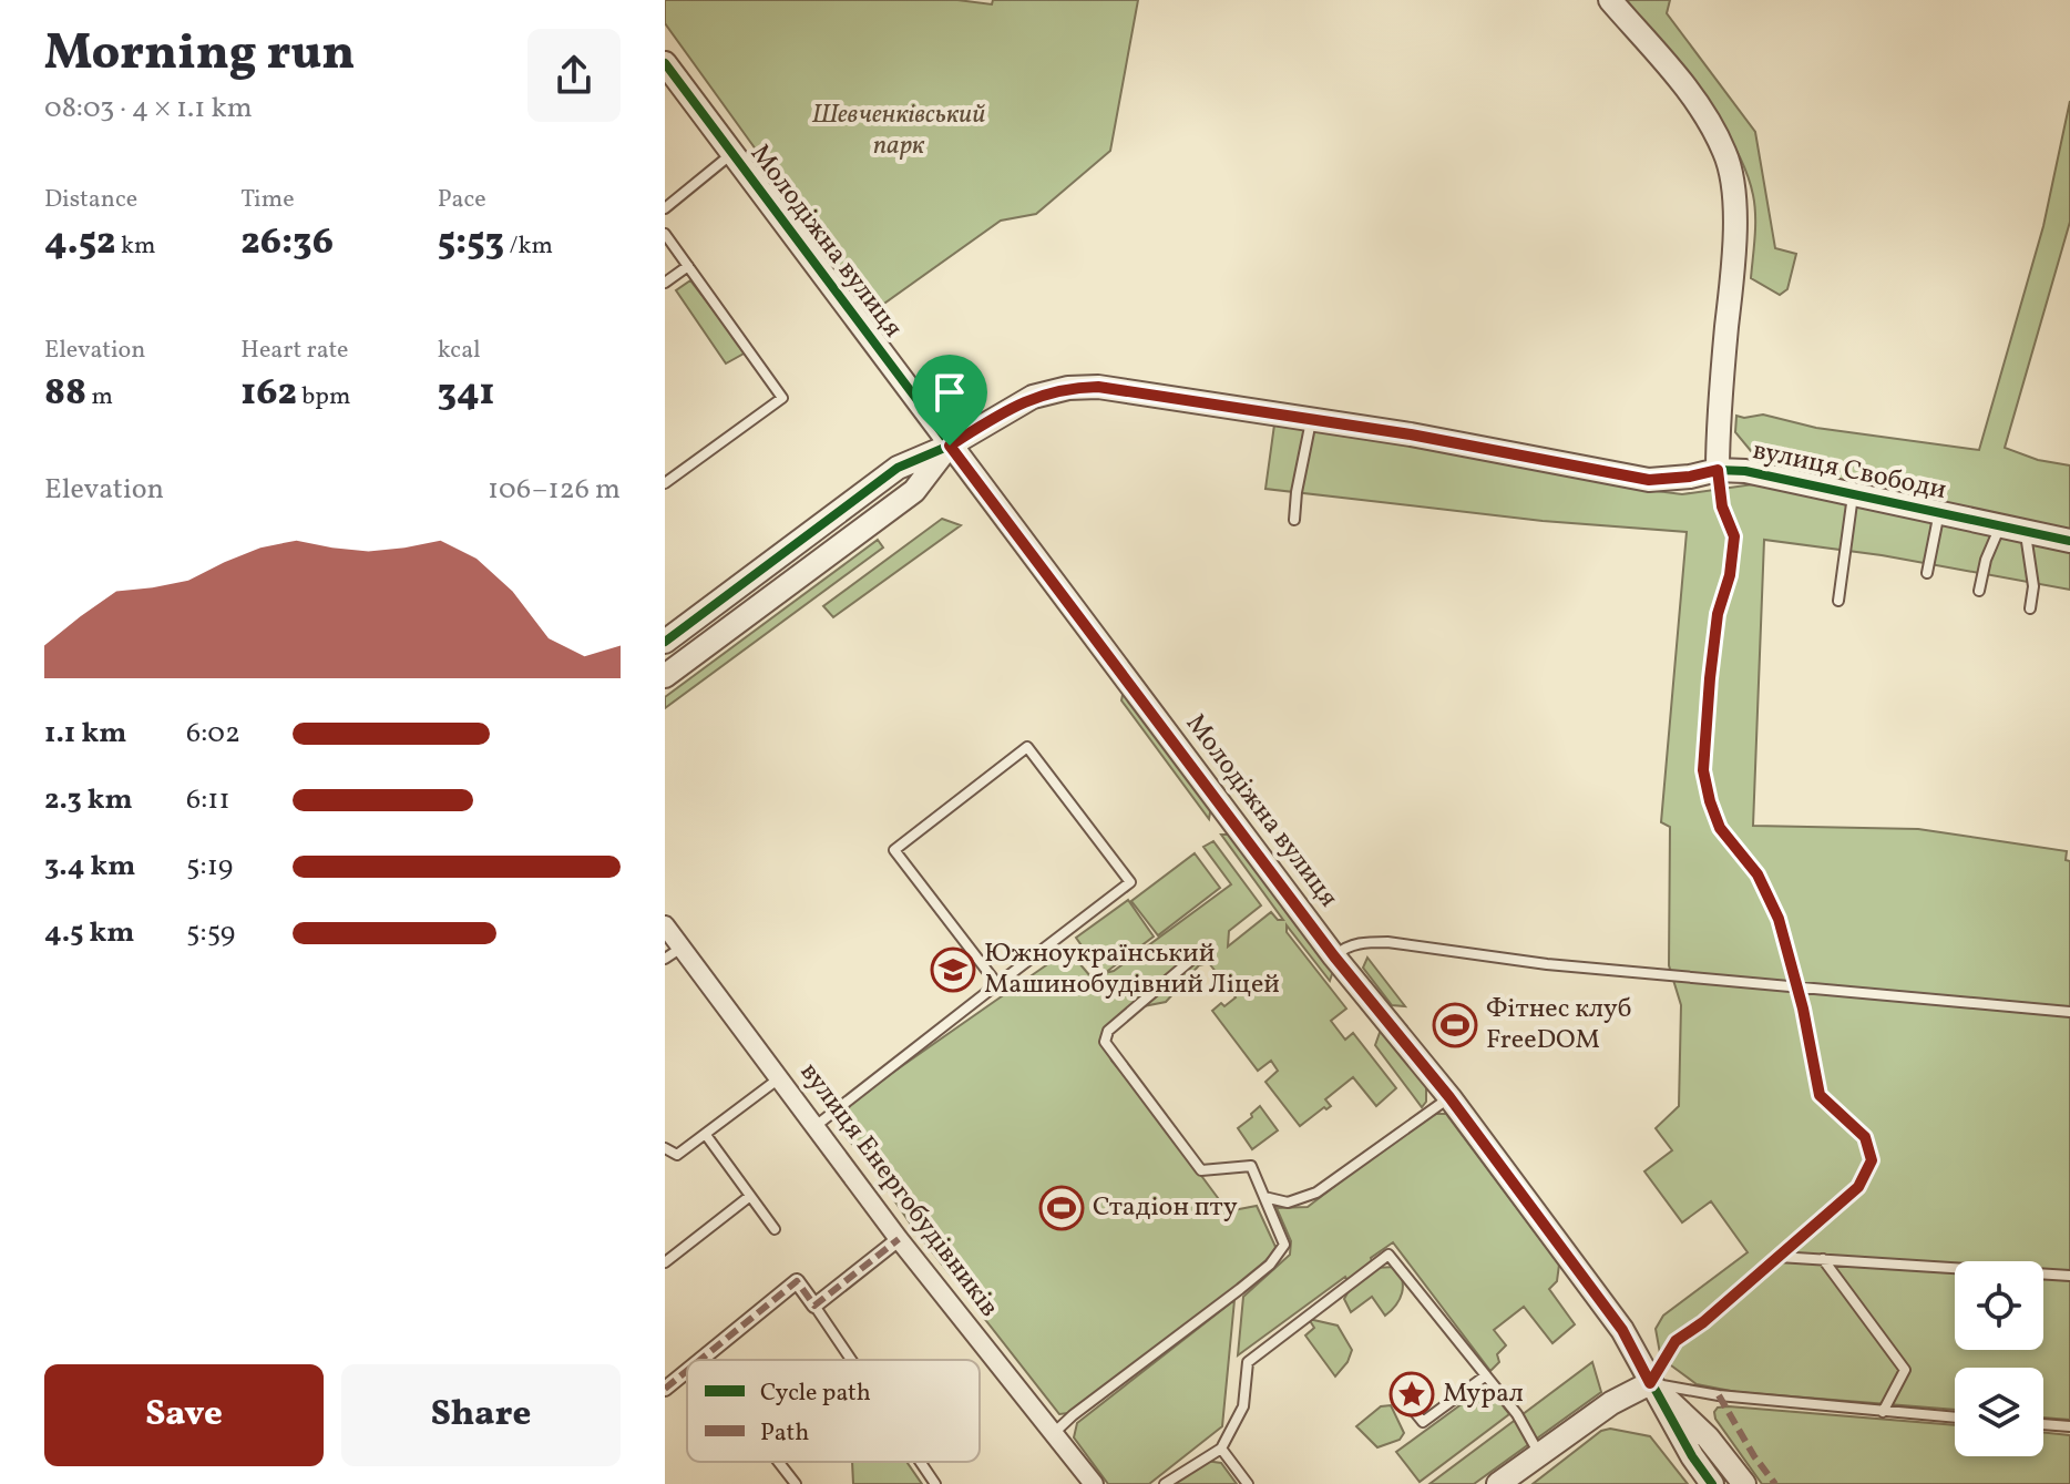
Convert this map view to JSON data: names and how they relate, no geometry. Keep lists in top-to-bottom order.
{
  "streets": {
    "street": ["Молодіжна вулиця", "вулиця Свободи", "вулиця Енергобудівників"]
  },
  "crossings": [
    ["Молодіжна вулиця", "вулиця Свободи"]
  ],
  "parks": ["Шевченківський парк"],
  "places": {
    "school or university": ["Южноукраїнський Машинобудівний Ліцей"],
    "sports": ["Фітнес клуб FreeDOM", "Стадіон пту"],
    "place": ["Мурал"]
  },
  "legend": ["Cycle path", "Path"],
  "page": {
    "heading": ["Morning run", "08:03 · 4 × 1.1 km"],
    "stats": [
      ["Distance", "4.52 km"],
      ["Time", "26:36"],
      ["Pace", "5:53 /km"],
      ["Elevation", "88 m"],
      ["Heart rate", "162 bpm"],
      ["kcal", "341"]
    ],
    "chart": ["Elevation", "106–126 m"],
    "list": [
      {
        "name": "1.1 km",
        "note": "6:02"
      },
      {
        "name": "2.3 km",
        "note": "6:11"
      },
      {
        "name": "3.4 km",
        "note": "5:19"
      },
      {
        "name": "4.5 km",
        "note": "5:59"
      }
    ],
    "buttons": ["Save", "Share"]
  }
}
